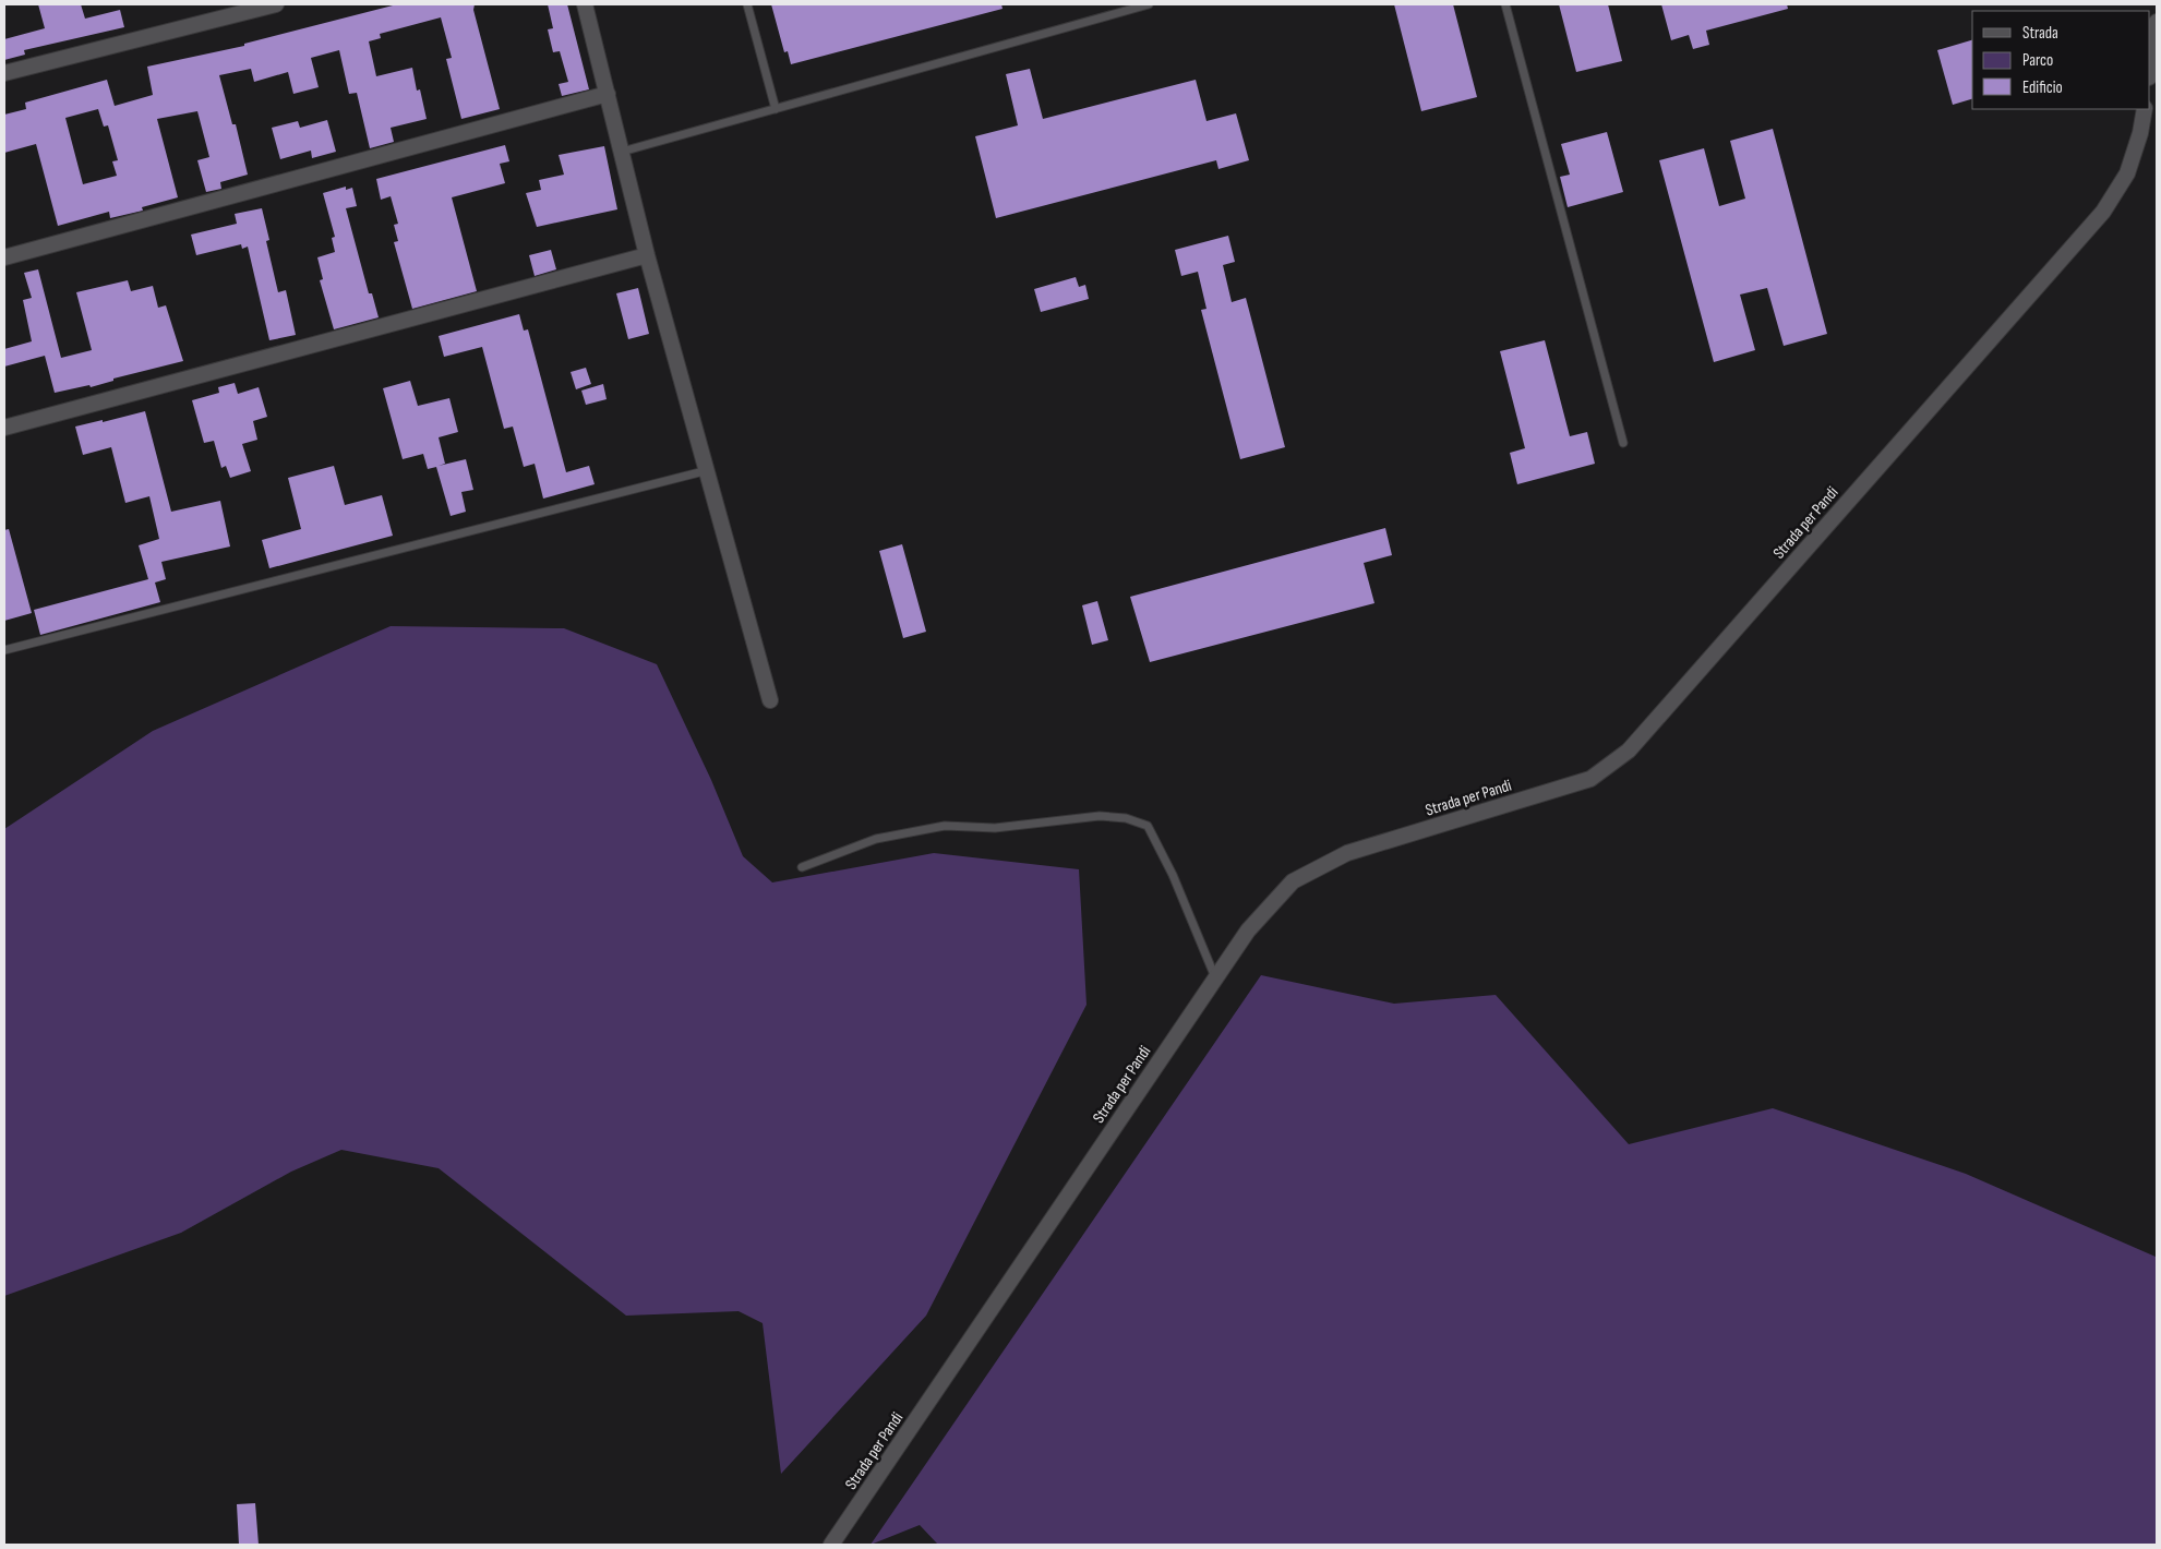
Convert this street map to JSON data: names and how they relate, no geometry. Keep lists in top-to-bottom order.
{
  "streets": {
    "street": ["Strada per Pandi"]
  },
  "legend": ["Strada", "Parco", "Edificio"]
}
